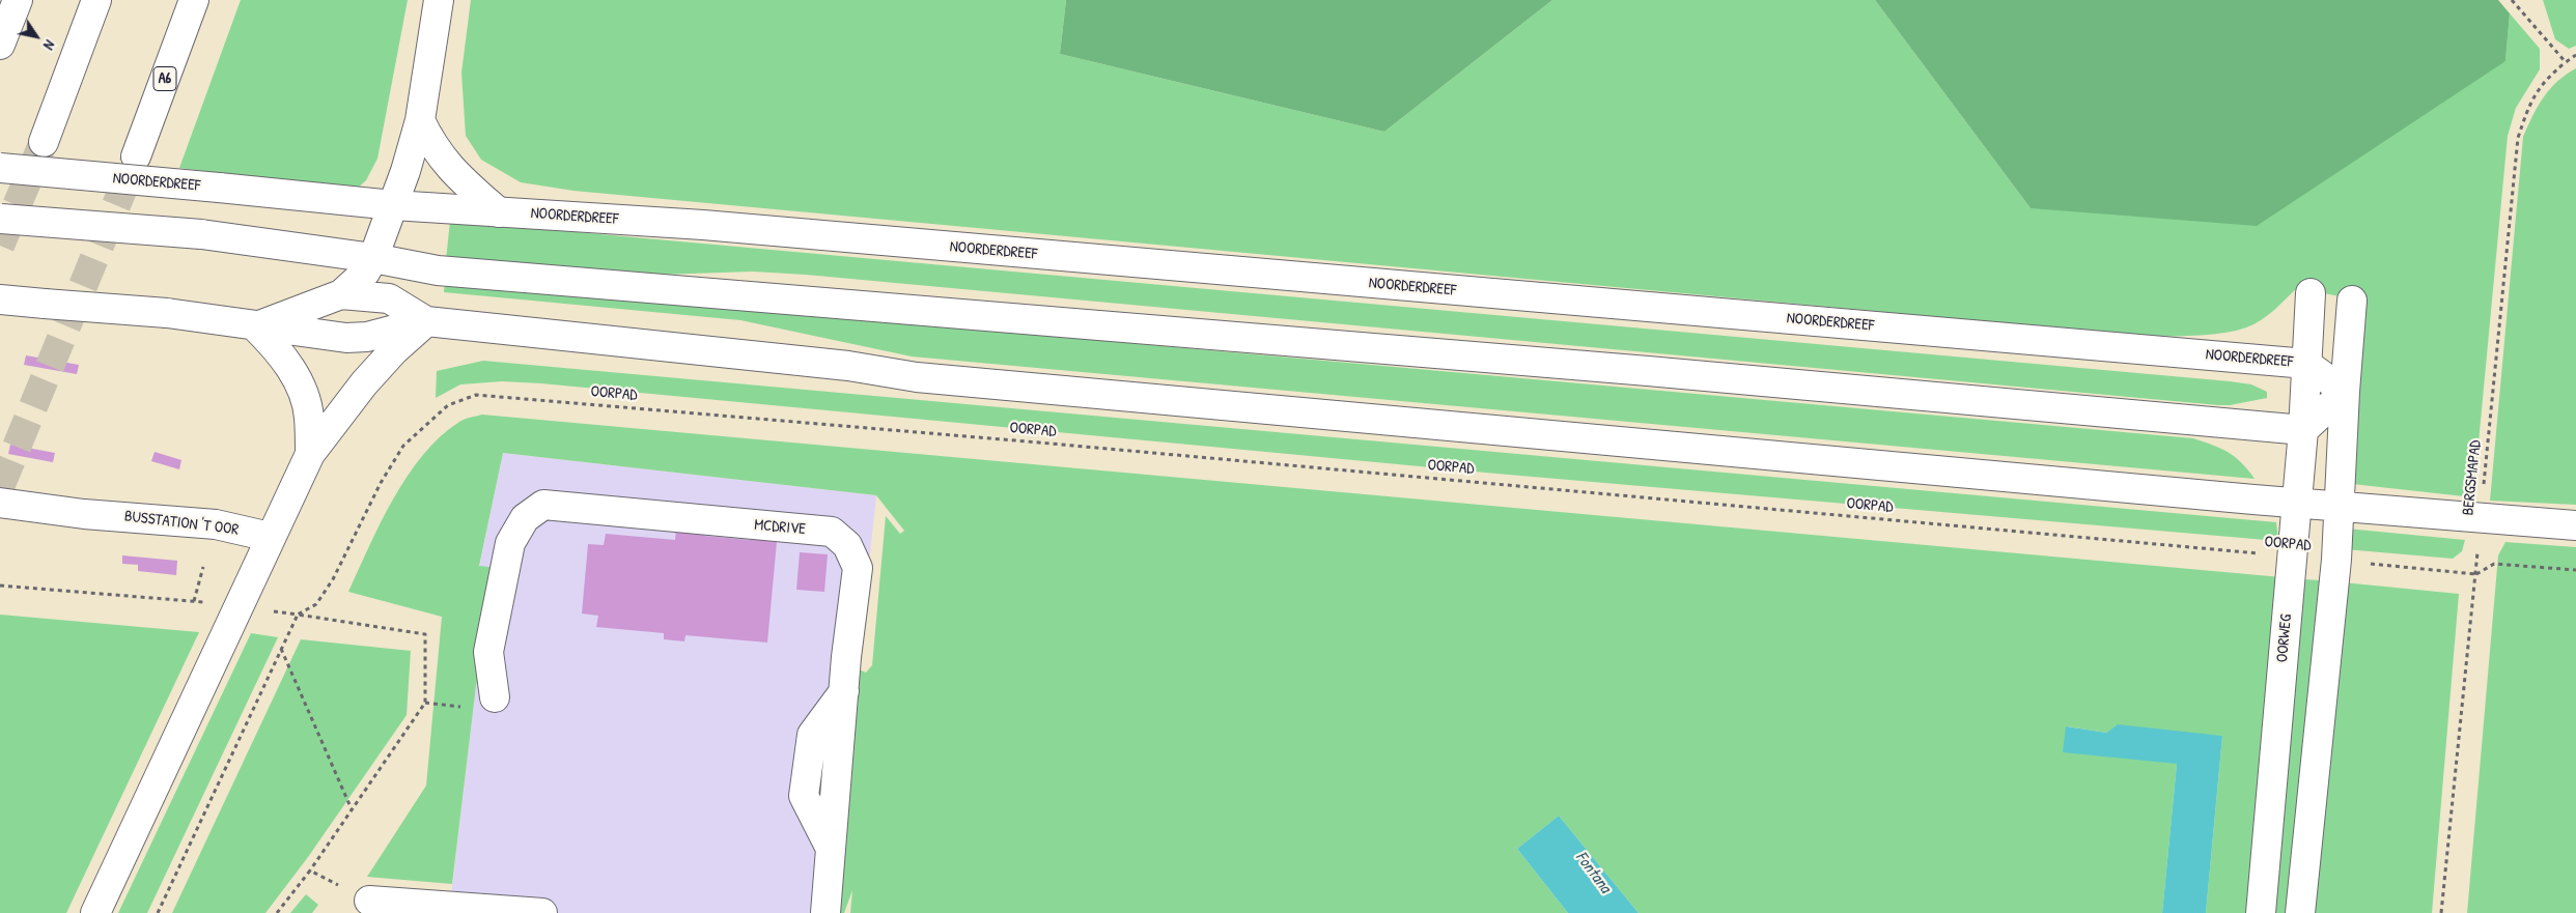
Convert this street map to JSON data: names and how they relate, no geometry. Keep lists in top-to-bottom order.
{
  "streets": {
    "main road": [
      "A6",
      "NOORDERDREEF",
      "BUSSTATION 'T OOR",
      "MCDRIVE",
      "OORWEG"
    ],
    "path": ["OORPAD", "BERGSMAPAD"]
  },
  "crossings": [
    ["NOORDERDREEF", "OORWEG"],
    ["OORPAD", "OORWEG"]
  ],
  "water": ["Fontana"],
  "north": "bottom right"
}
